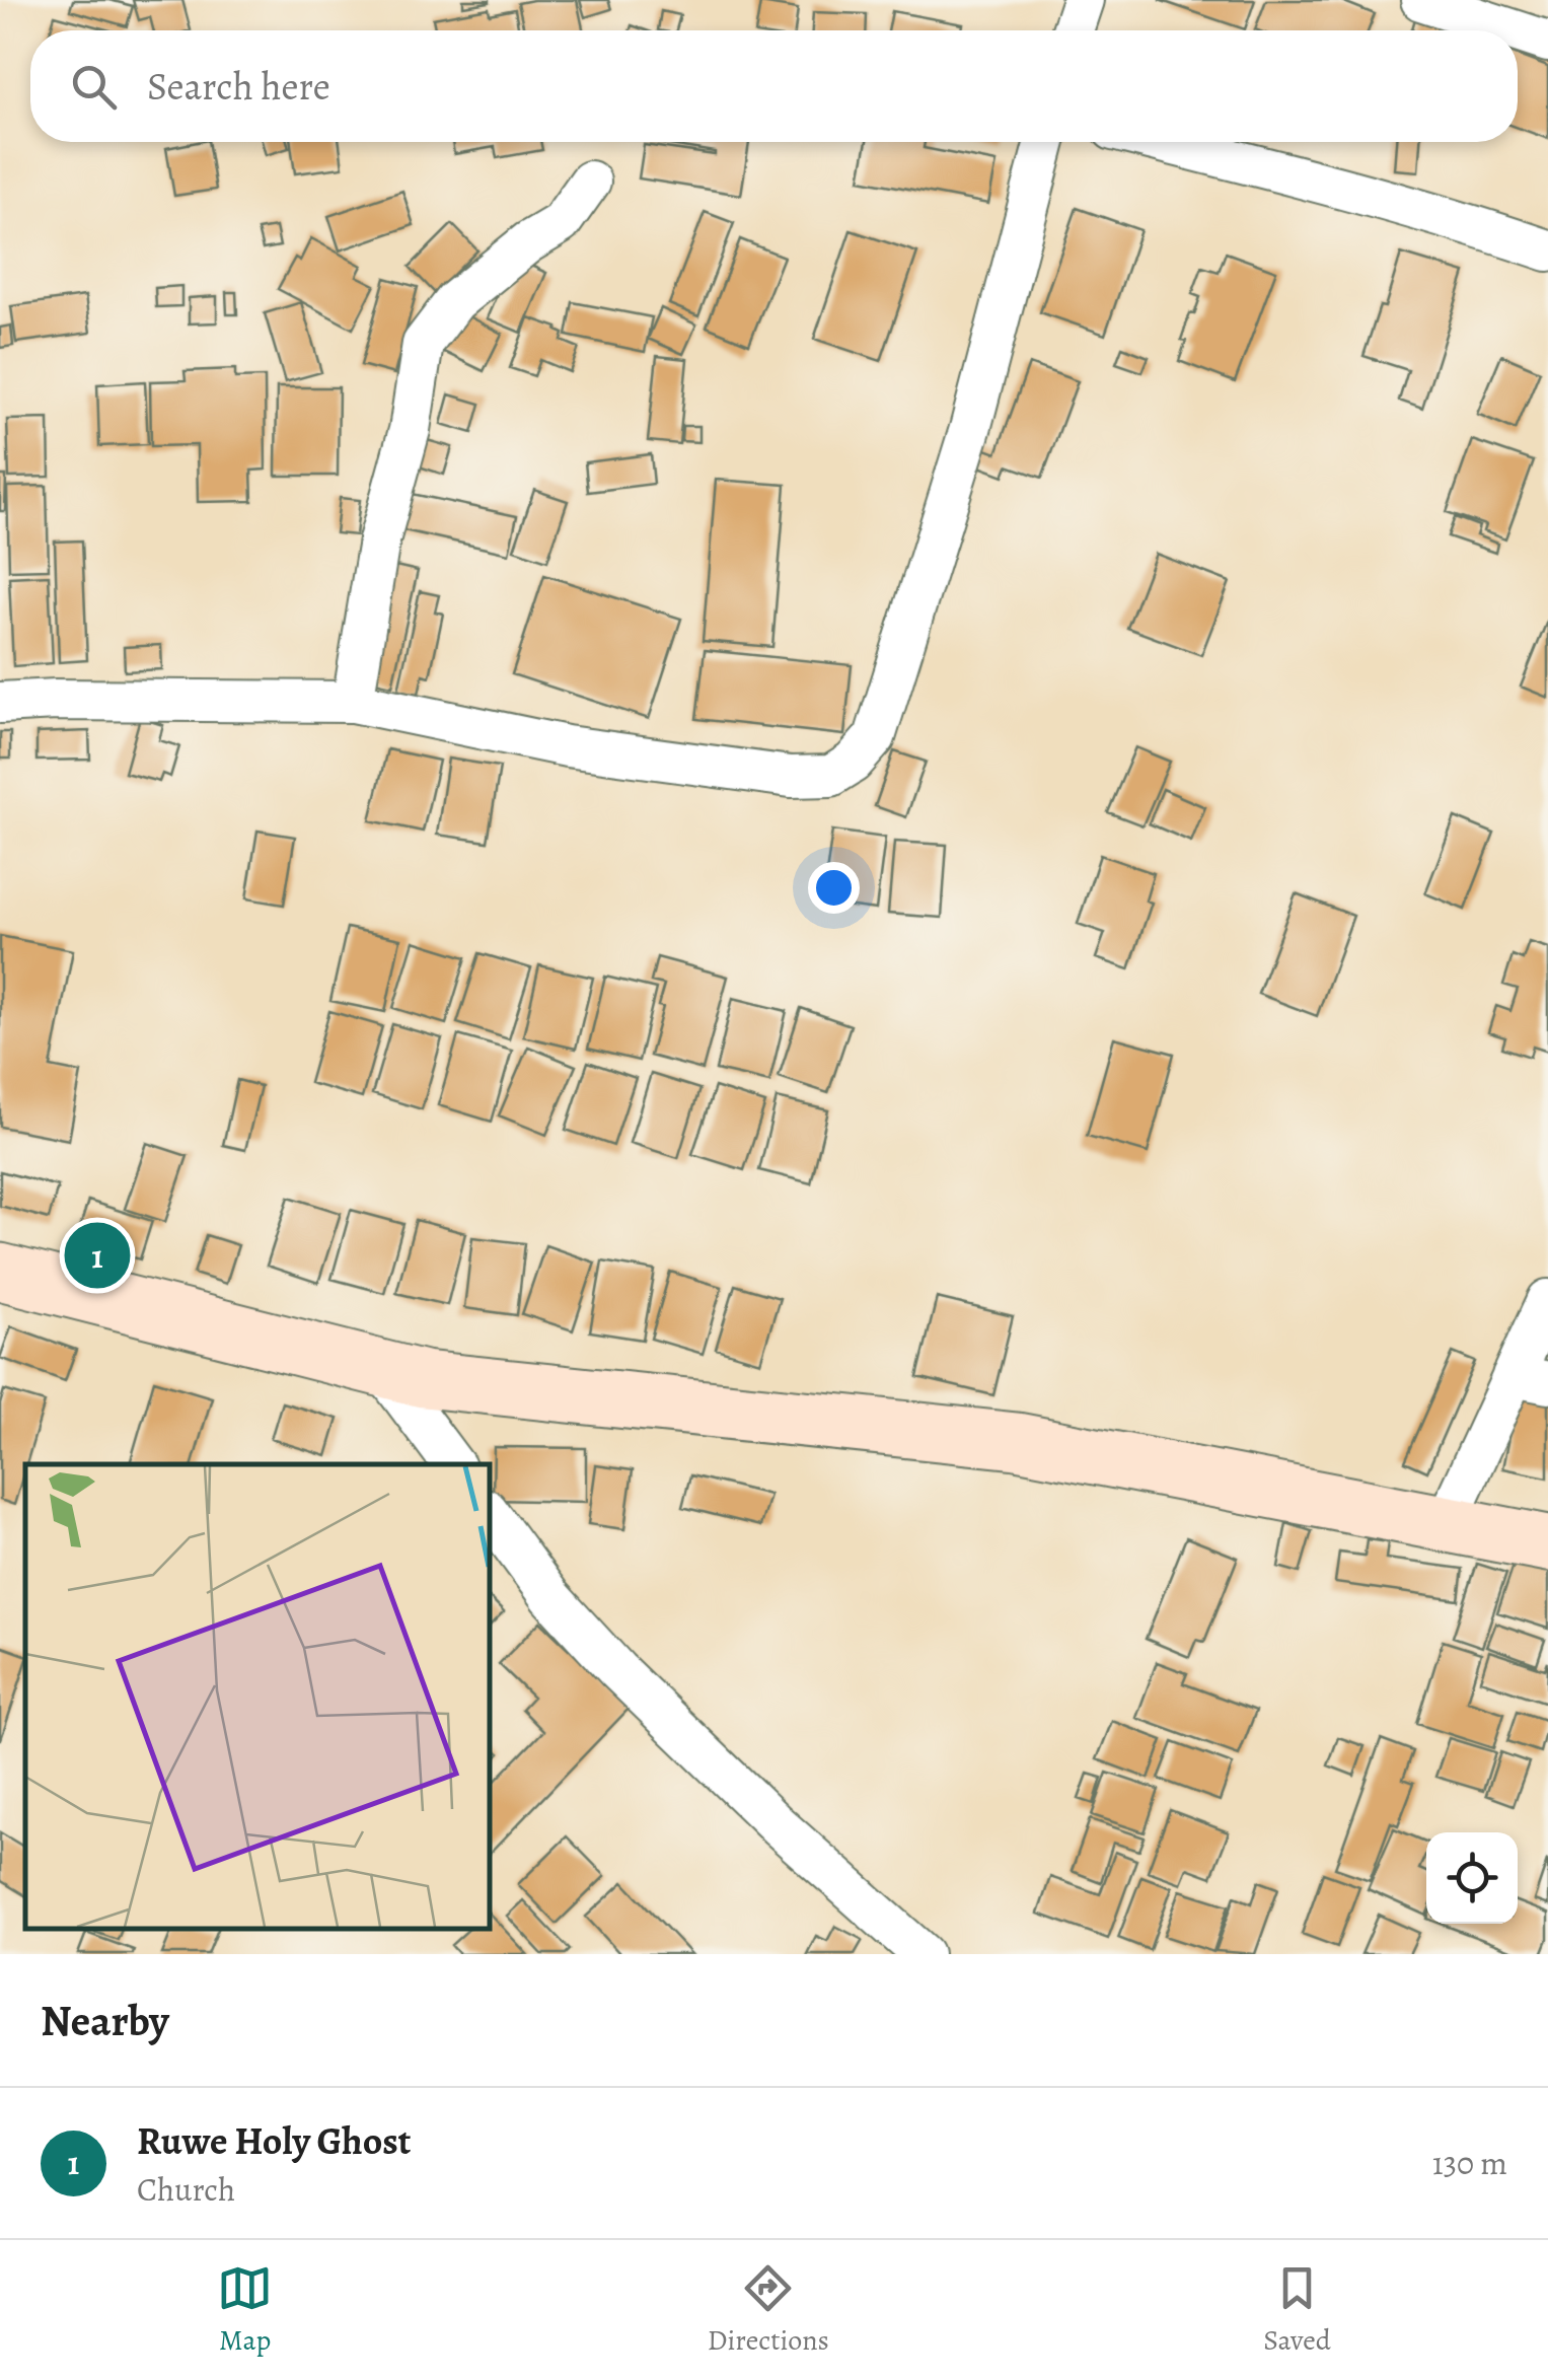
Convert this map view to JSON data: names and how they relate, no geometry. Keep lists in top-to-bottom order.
{
  "page": {
    "search": "Search here",
    "pins": "1",
    "heading": "Nearby",
    "list": [
      {
        "mark": "1",
        "name": "Ruwe Holy Ghost",
        "note": "Church",
        "value": "130 m"
      }
    ],
    "nav": ["Map", "Directions", "Saved"]
  }
}
